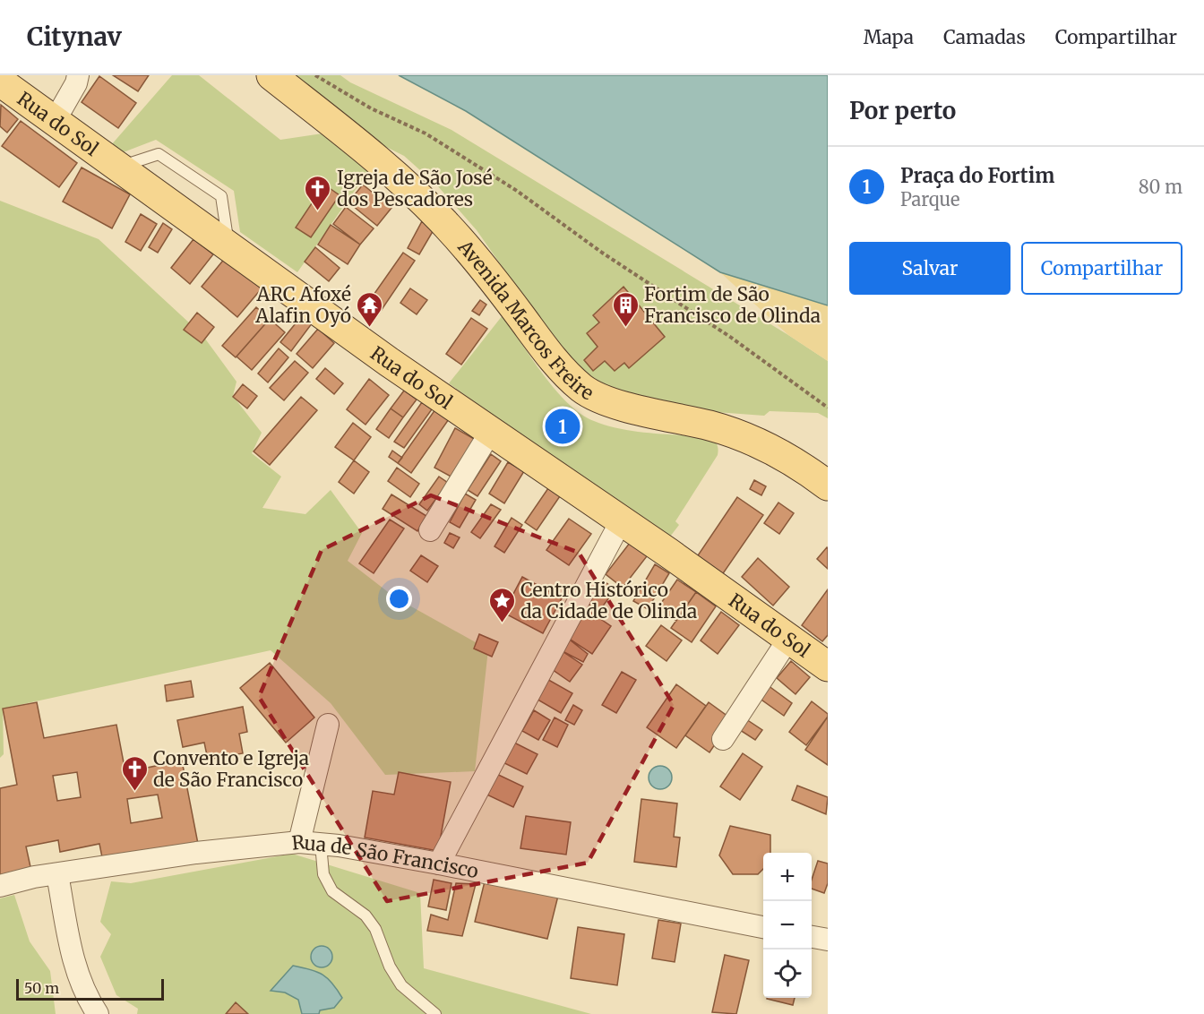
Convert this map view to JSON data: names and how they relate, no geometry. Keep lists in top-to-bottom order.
{
  "streets": {
    "main road": ["Rua do Sol", "Avenida Marcos Freire"],
    "street": ["Rua de São Francisco"]
  },
  "places": {
    "church": ["Igreja de São José dos Pescadores", "Convento e Igreja de São Francisco"],
    "temple": ["ARC Afoxé Alafin Oyó"],
    "building": ["Fortim de São Francisco de Olinda"],
    "place": ["Centro Histórico da Cidade de Olinda"]
  },
  "scale_bar": "50 m",
  "page": {
    "header": "Citynav",
    "nav": ["Mapa", "Camadas", "Compartilhar"],
    "heading": "Por perto",
    "list": [
      {
        "mark": "1",
        "name": "Praça do Fortim",
        "note": "Parque",
        "value": "80 m"
      }
    ],
    "buttons": ["Salvar", "Compartilhar"],
    "pins": "1",
    "map_buttons": ["+", "−"],
    "scale": "50 m"
  }
}
